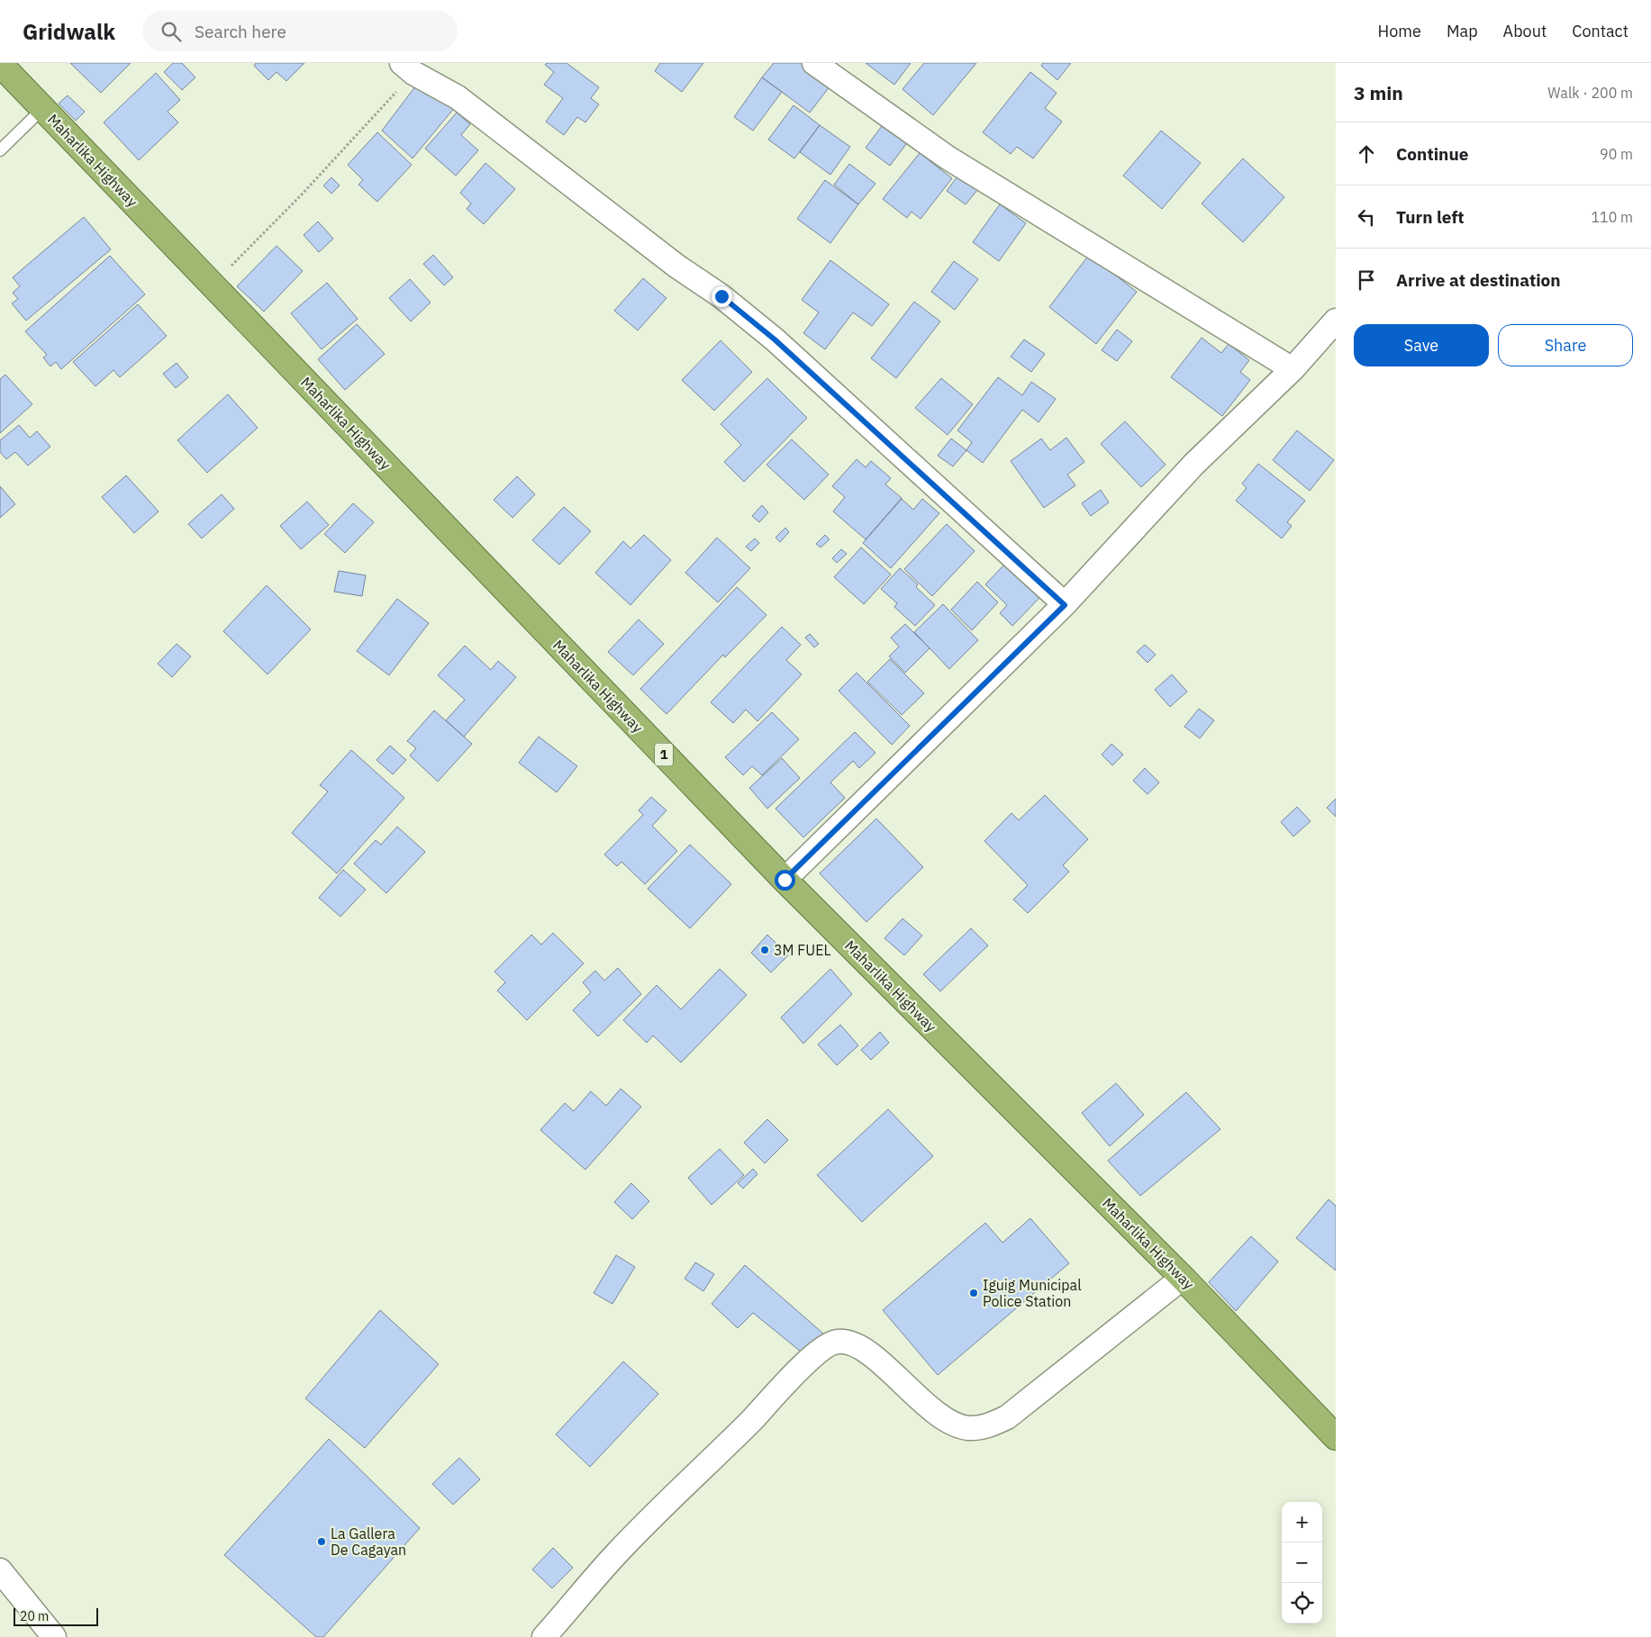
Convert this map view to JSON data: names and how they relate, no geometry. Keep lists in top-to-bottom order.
{
  "streets": {
    "highway": ["Maharlika Highway", "1"]
  },
  "places": ["3M FUEL", "Iguig Municipal Police Station", "La Gallera De Cagayan"],
  "scale_bar": "20 m",
  "page": {
    "header": "Gridwalk",
    "search": "Search here",
    "nav": [
      "Home",
      "Map",
      "About",
      "Contact"
    ],
    "heading": ["3 min", "Walk · 200 m"],
    "list": [
      ["Continue", "90 m"],
      ["Turn left", "110 m"],
      "Arrive at destination"
    ],
    "buttons": ["Save", "Share"],
    "map_buttons": ["+", "−"],
    "scale": "20 m"
  }
}
